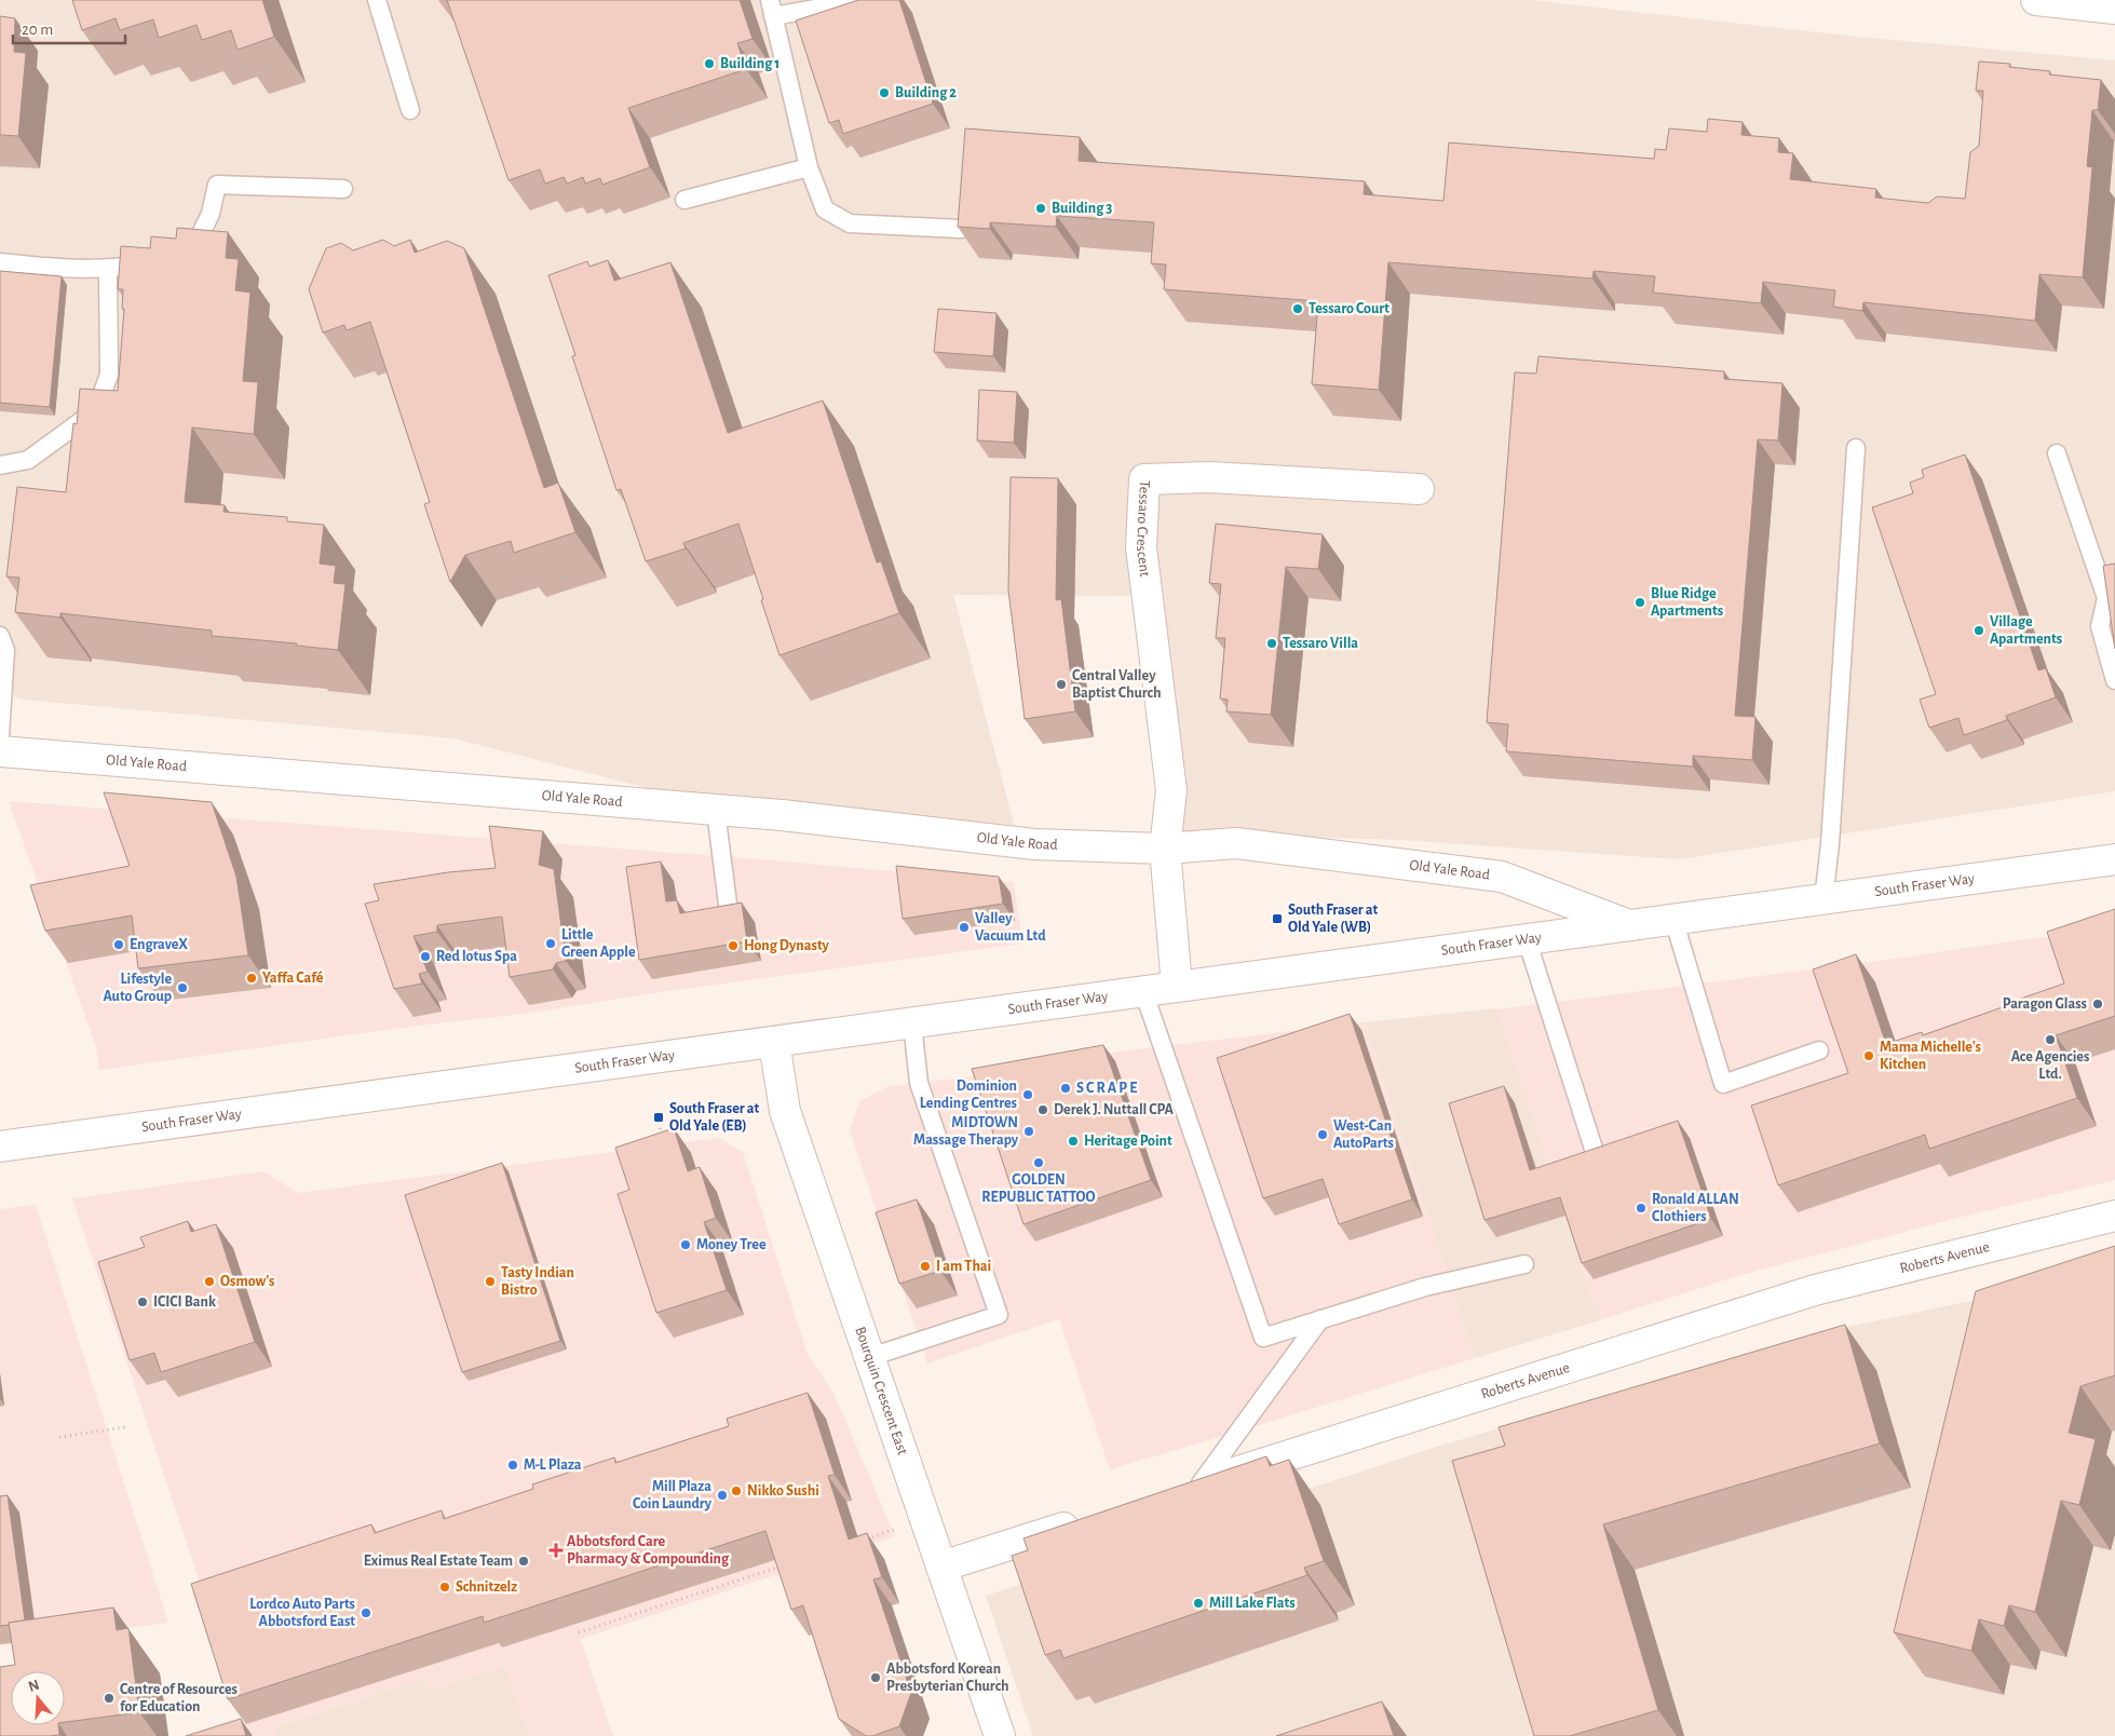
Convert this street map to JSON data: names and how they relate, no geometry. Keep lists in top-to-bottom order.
{
  "streets": {
    "street": [
      "Tessaro Crescent",
      "Old Yale Road",
      "South Fraser Way",
      "Roberts Avenue",
      "Bourquin Crescent East"
    ]
  },
  "crossings": [
    ["Tessaro Crescent", "Old Yale Road"],
    ["Old Yale Road", "South Fraser Way"],
    ["South Fraser Way", "Bourquin Crescent East"]
  ],
  "places": {
    "other": [
      "Building 1",
      "Building 2",
      "Building 3",
      "Tessaro Court",
      "Blue Ridge Apartments",
      "Village Apartments",
      "Tessaro Villa",
      "Central Valley Baptist Church",
      "Valley Vacuum Ltd",
      "Little Green Apple",
      "EngraveX",
      "Hong Dynasty",
      "Red lotus Spa",
      "Yaffa Café",
      "Lifestyle Auto Group",
      "Paragon Glass",
      "Ace Agencies Ltd.",
      "Mama Michelle's Kitchen",
      "S C R A P E",
      "Dominion Lending Centres",
      "Derek J. Nuttall CPA",
      "MIDTOWN Massage Therapy",
      "West-Can AutoParts",
      "Heritage Point",
      "GOLDEN REPUBLIC TATTOO",
      "Ronald ALLAN Clothiers",
      "Money Tree",
      "I am Thai",
      "Osmow's",
      "Tasty Indian Bistro",
      "ICICI Bank",
      "M-L Plaza",
      "Nikko Sushi",
      "Mill Plaza Coin Laundry",
      "Eximus Real Estate Team",
      "Schnitzelz",
      "Mill Lake Flats",
      "Lordco Auto Parts Abbotsford East",
      "Abbotsford Korean Presbyterian Church",
      "Centre of Resources for Education"
    ],
    "transit": ["South Fraser at Old Yale (WB)", "South Fraser at Old Yale (EB)"],
    "health": ["Abbotsford Care Pharmacy & Compounding"]
  },
  "scale_bar": "20 m",
  "north": "top"
}
